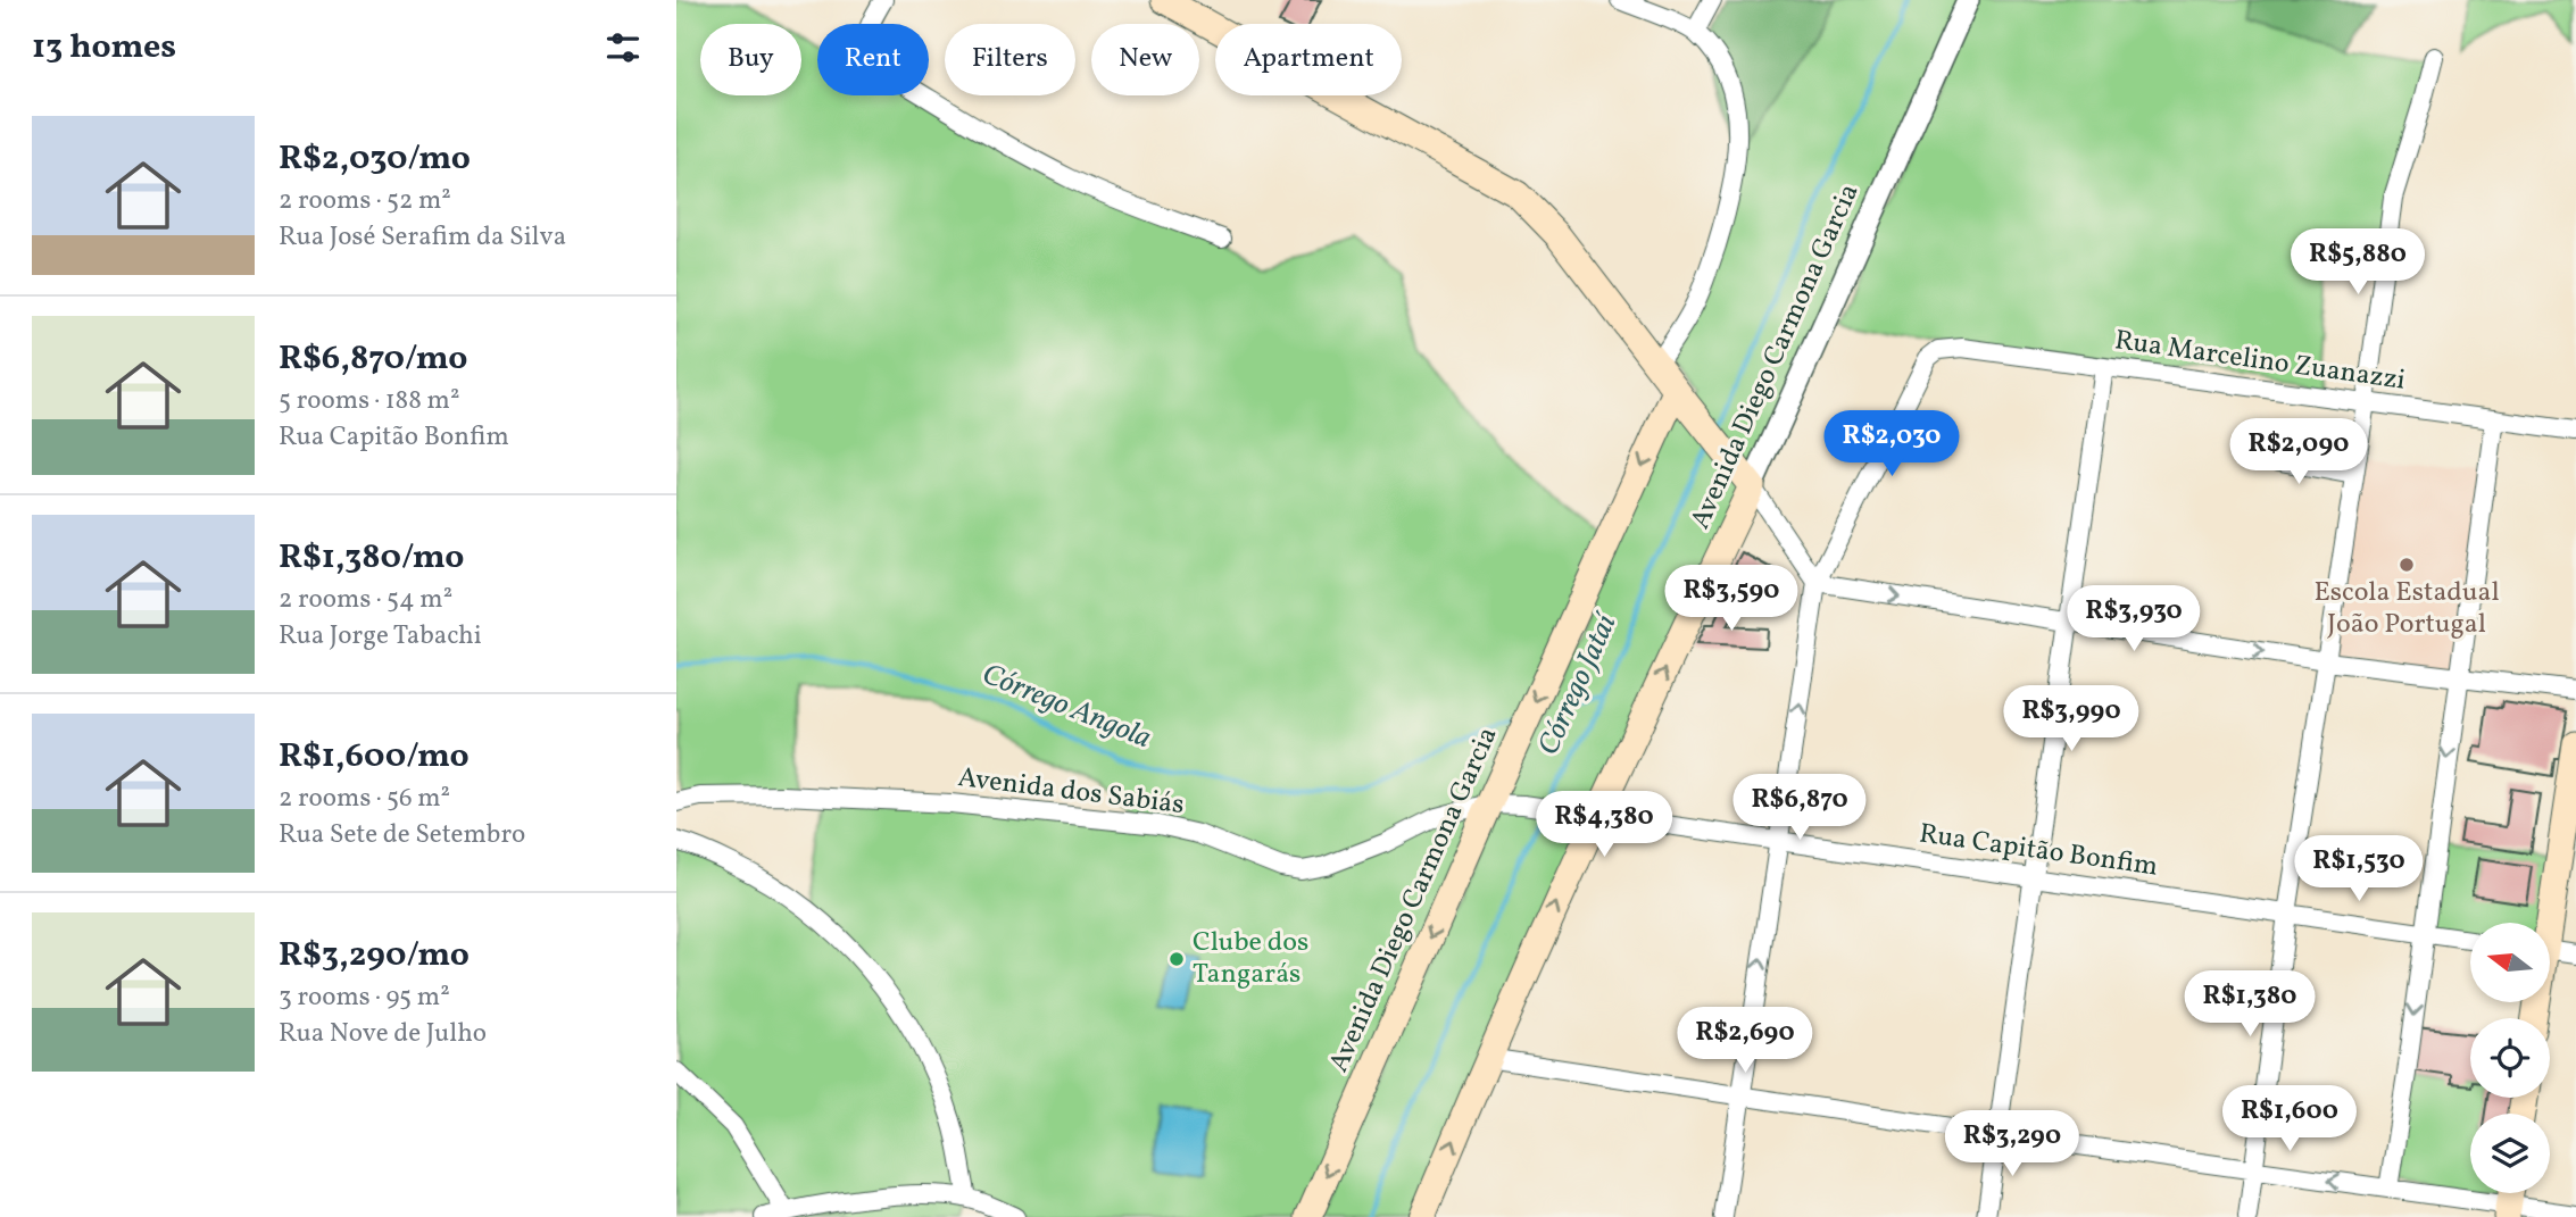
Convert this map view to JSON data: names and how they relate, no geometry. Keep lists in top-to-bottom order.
{
  "streets": {
    "main road": ["Avenida Diego Carmona Garcia"],
    "street": ["Rua Marcelino Zuanazzi", "Avenida dos Sabiás", "Rua Capitão Bonfim"]
  },
  "crossings": [
    ["Avenida Diego Carmona Garcia", "Avenida dos Sabiás"],
    ["Avenida Diego Carmona Garcia", "Rua Capitão Bonfim"],
    ["Avenida dos Sabiás", "Rua Capitão Bonfim"]
  ],
  "water": ["Córrego Jataí", "Córrego Angola"],
  "places": ["Escola Estadual João Portugal", "Clube dos Tangarás"],
  "north": "left",
  "page": {
    "heading": "13 homes",
    "chip": [
      "Buy",
      "Rent",
      "Filters",
      "New",
      "Apartment"
    ],
    "list": [
      {
        "name": "R$2,030/mo",
        "note": "2 rooms · 52 m² · Rua José Serafim da Silva"
      },
      {
        "name": "R$6,870/mo",
        "note": "5 rooms · 188 m² · Rua Capitão Bonfim"
      },
      {
        "name": "R$1,380/mo",
        "note": "2 rooms · 54 m² · Rua Jorge Tabachi"
      },
      {
        "name": "R$1,600/mo",
        "note": "2 rooms · 56 m² · Rua Sete de Setembro"
      },
      {
        "name": "R$3,290/mo",
        "note": "3 rooms · 95 m² · Rua Nove de Julho"
      }
    ],
    "price": [
      "R$5,880",
      "R$2,030",
      "R$2,090",
      "R$3,590",
      "R$3,930",
      "R$3,990",
      "R$6,870",
      "R$4,380",
      "R$1,530",
      "R$1,380",
      "R$2,690",
      "R$1,600",
      "R$3,290"
    ]
  }
}
